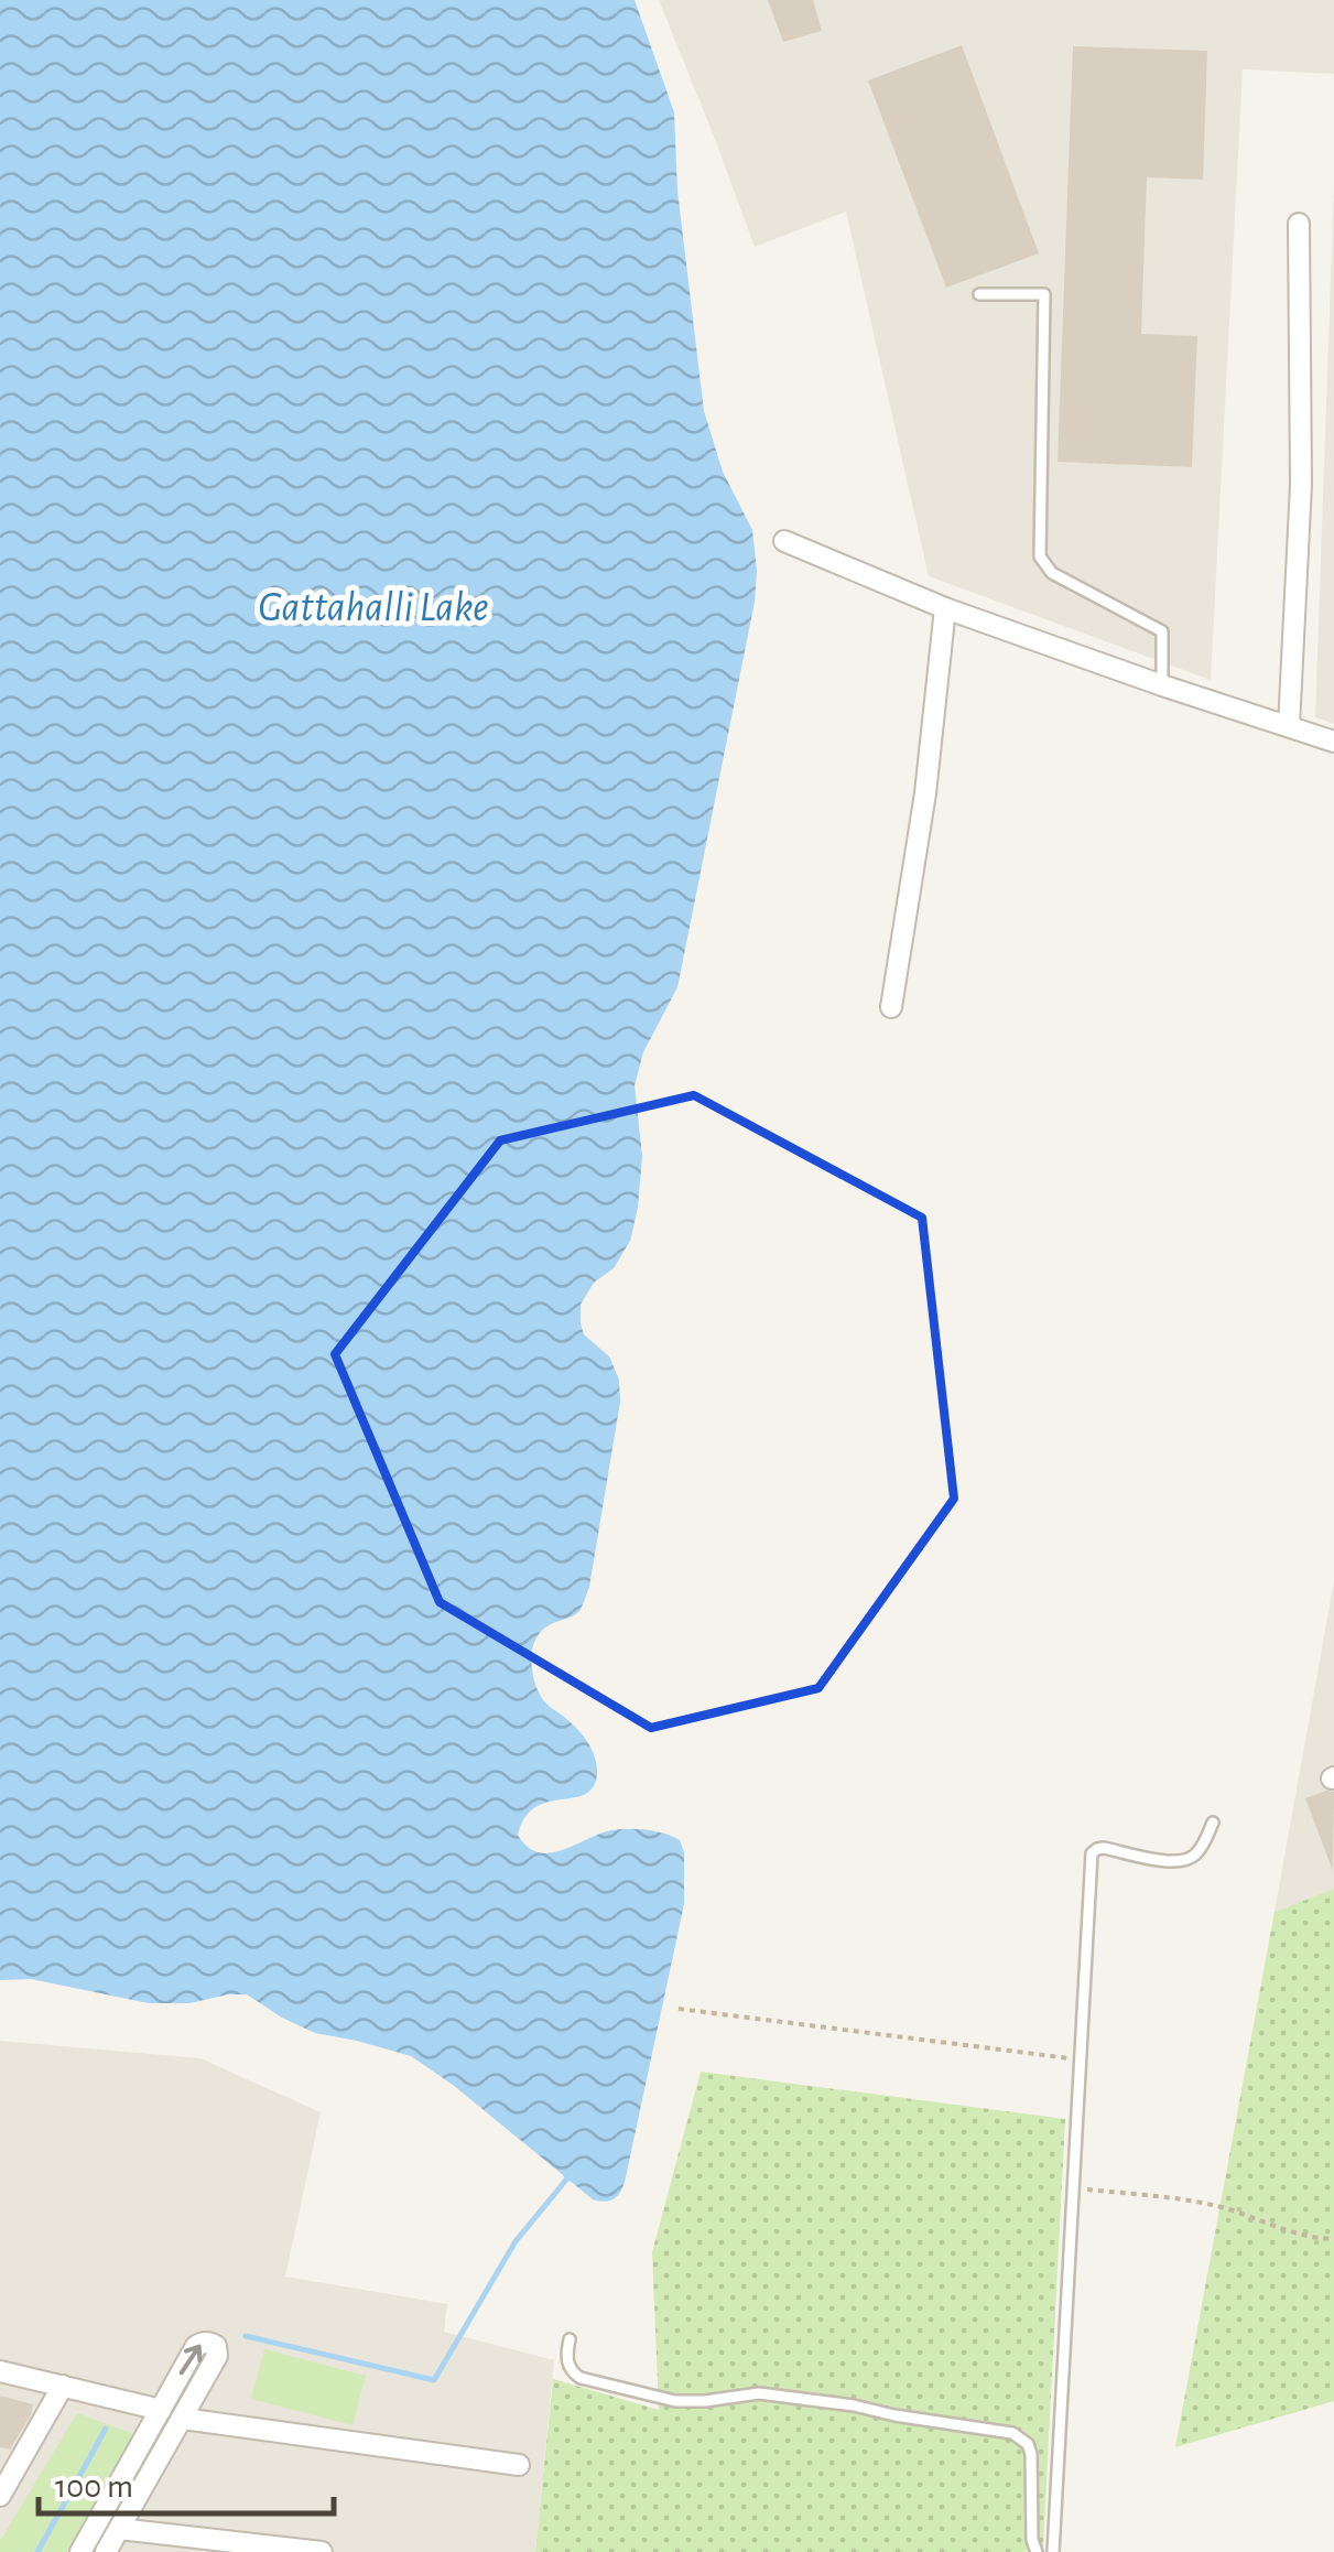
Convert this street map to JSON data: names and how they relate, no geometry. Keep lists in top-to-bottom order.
{
  "water": ["Gattahalli Lake"],
  "scale_bar": "100 m"
}
